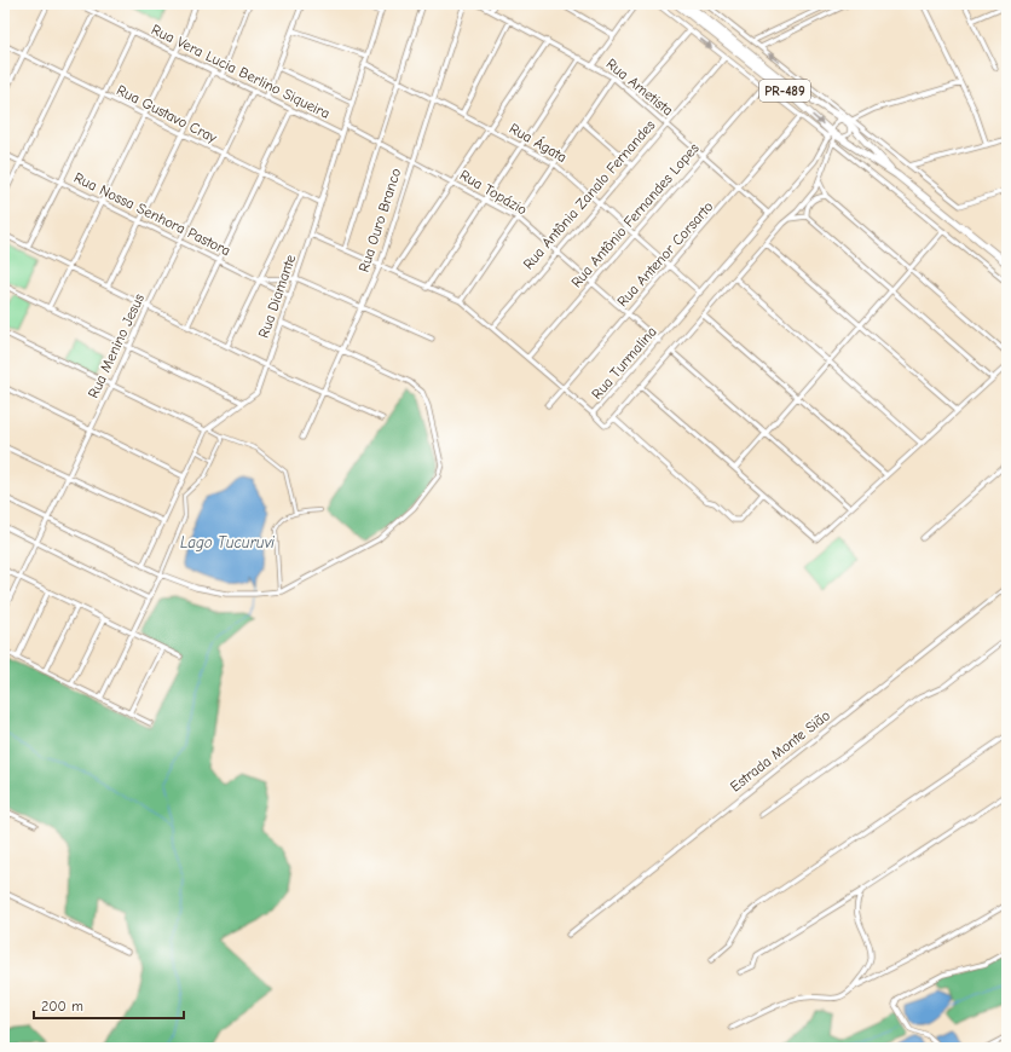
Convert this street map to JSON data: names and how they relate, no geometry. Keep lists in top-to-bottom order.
{
  "streets": {
    "main road": ["PR-489"],
    "street": [
      "Rua Vera Lucia Berlino Siqueira",
      "Rua Ametista",
      "Rua Gustavo Cray",
      "Rua Ágata",
      "Rua Topázio",
      "Rua Antônia Zanalo Fernandes",
      "Rua Nossa Senhora Pastora",
      "Rua Antônio Fernandes Lopes",
      "Rua Ouro Branco",
      "Rua Antenor Corsarto",
      "Rua Diamante",
      "Rua Menino Jesus",
      "Rua Turmalina",
      "Estrada Monte Sião"
    ]
  },
  "crossings": [
    ["Rua Vera Lucia Berlino Siqueira", "Rua Diamante"],
    ["Rua Vera Lucia Berlino Siqueira", "Rua Menino Jesus"],
    ["Rua Ametista", "Rua Antônia Zanalo Fernandes"],
    ["Rua Ametista", "Rua Antônio Fernandes Lopes"],
    ["Rua Ametista", "Rua Antenor Corsarto"],
    ["Rua Ametista", "Rua Turmalina"],
    ["PR-489", "Rua Turmalina"],
    ["Rua Gustavo Cray", "Rua Diamante"],
    ["Rua Gustavo Cray", "Rua Menino Jesus"],
    ["Rua Ágata", "Rua Antônia Zanalo Fernandes"],
    ["Rua Ágata", "Rua Antônio Fernandes Lopes"],
    ["Rua Ágata", "Rua Ouro Branco"],
    ["Rua Ágata", "Rua Antenor Corsarto"],
    ["Rua Ágata", "Rua Diamante"],
    ["Rua Ágata", "Rua Turmalina"],
    ["Rua Topázio", "Rua Antônia Zanalo Fernandes"],
    ["Rua Topázio", "Rua Antônio Fernandes Lopes"],
    ["Rua Topázio", "Rua Ouro Branco"],
    ["Rua Topázio", "Rua Antenor Corsarto"],
    ["Rua Topázio", "Rua Diamante"],
    ["Rua Topázio", "Rua Turmalina"],
    ["Rua Antônia Zanalo Fernandes", "Rua Turmalina"],
    ["Rua Nossa Senhora Pastora", "Rua Diamante"],
    ["Rua Nossa Senhora Pastora", "Rua Menino Jesus"],
    ["Rua Antônio Fernandes Lopes", "Rua Turmalina"],
    ["Rua Ouro Branco", "Rua Turmalina"],
    ["Rua Antenor Corsarto", "Rua Turmalina"],
    ["Rua Diamante", "Rua Turmalina"]
  ],
  "water": ["Lago Tucuruvi"],
  "scale_bar": "200 m"
}
